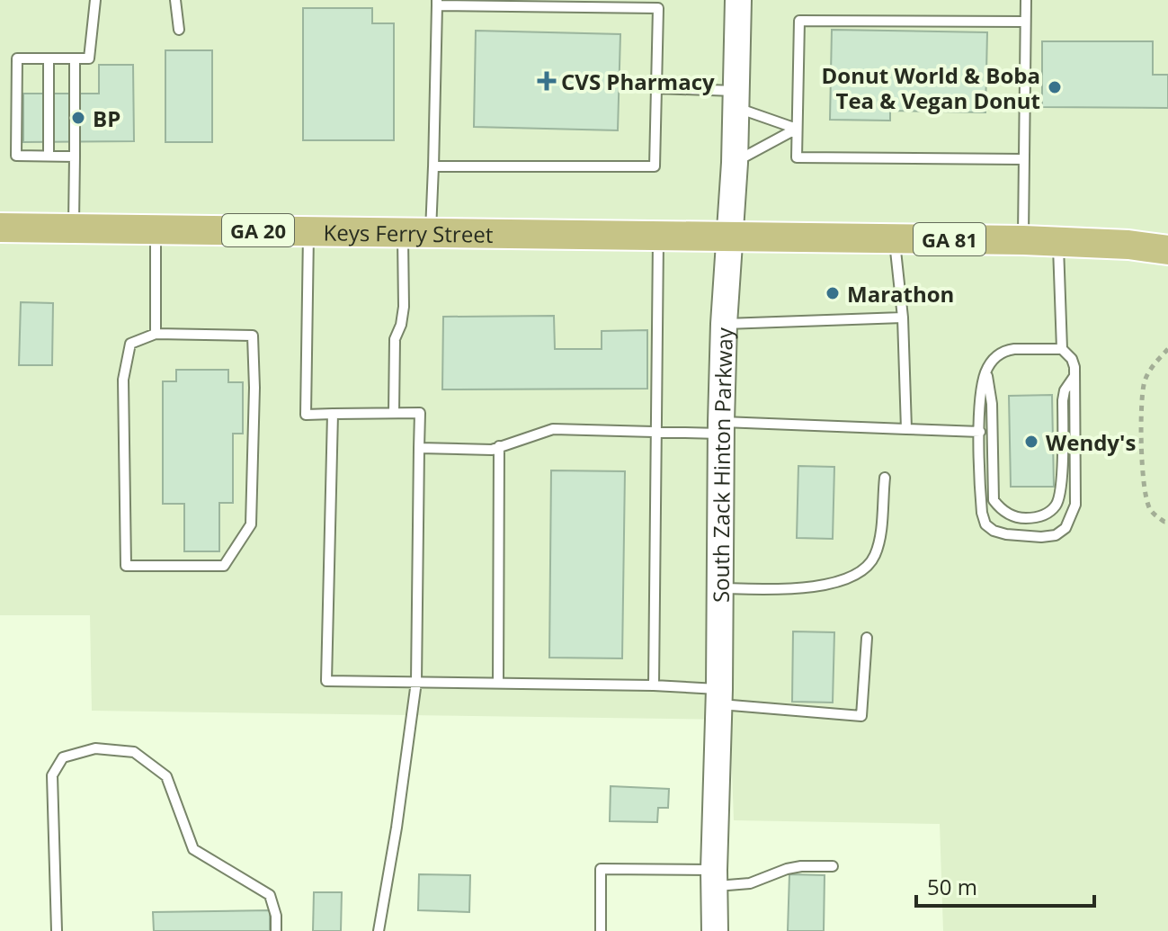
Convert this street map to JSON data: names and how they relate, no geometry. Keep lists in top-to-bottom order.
{
  "streets": {
    "main road": [
      "GA 20",
      "Keys Ferry Street",
      "GA 81",
      "South Zack Hinton Parkway"
    ]
  },
  "crossings": [
    ["Keys Ferry Street", "GA 81"],
    ["Keys Ferry Street", "South Zack Hinton Parkway"],
    ["GA 81", "South Zack Hinton Parkway"]
  ],
  "places": {
    "health": ["CVS Pharmacy"],
    "other": [
      "Donut World & Boba Tea & Vegan Donut",
      "BP",
      "Marathon",
      "Wendy's"
    ]
  },
  "scale_bar": "50 m"
}
